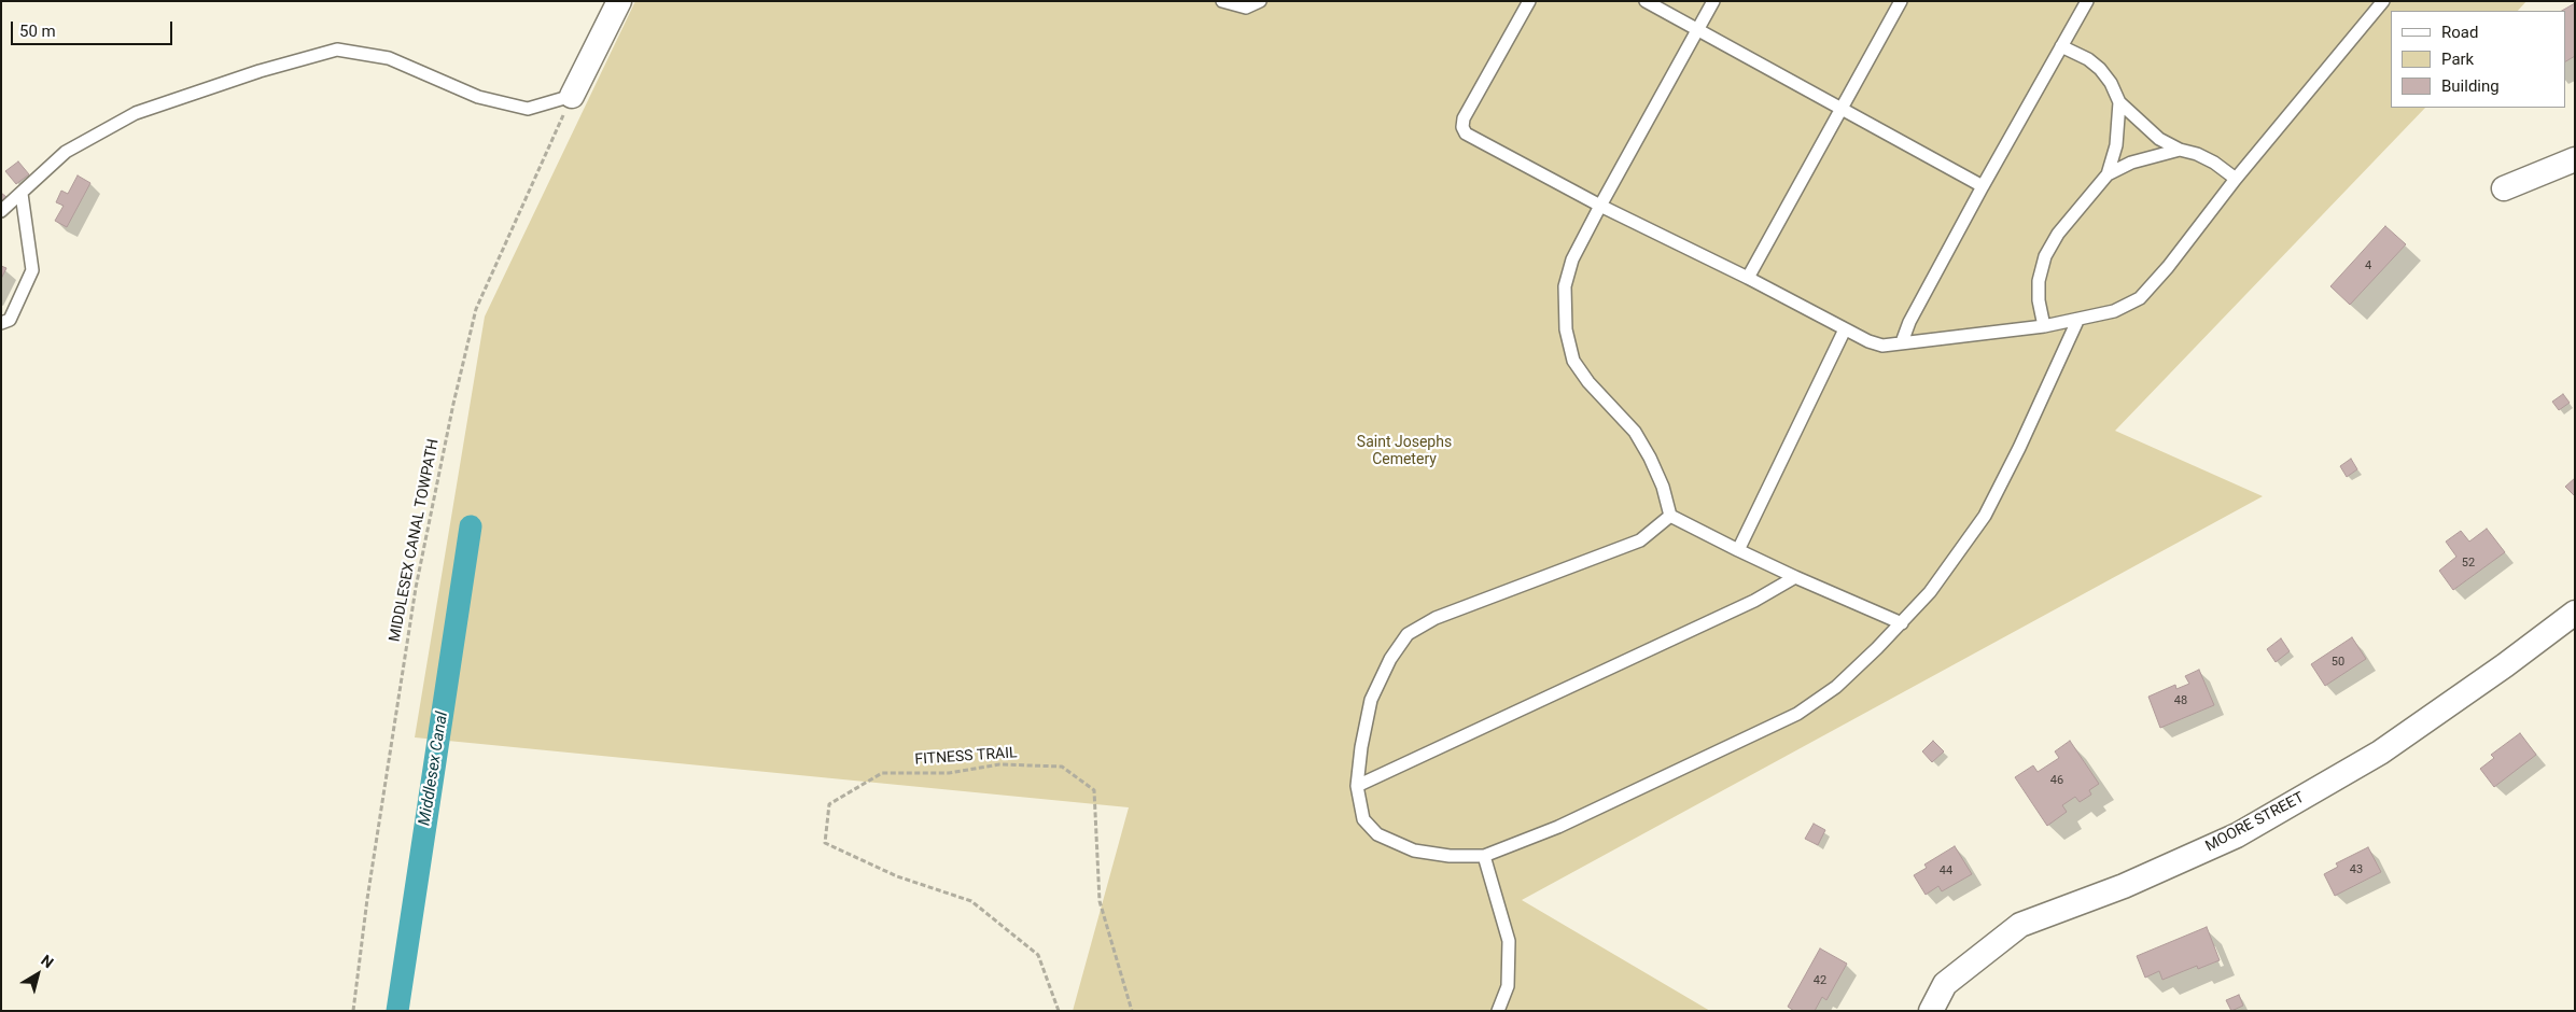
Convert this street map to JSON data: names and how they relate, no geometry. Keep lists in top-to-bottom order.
{
  "streets": {
    "street": ["MOORE STREET"],
    "path": ["MIDDLESEX CANAL TOWPATH", "FITNESS TRAIL"]
  },
  "water": ["Middlesex Canal"],
  "parks": ["Saint Josephs Cemetery"],
  "house_numbers": [
    "4",
    "52",
    "50",
    "48",
    "46",
    "43",
    "44",
    "42"
  ],
  "legend": ["Road", "Park", "Building"],
  "scale_bar": "50 m",
  "north": "top right"
}
